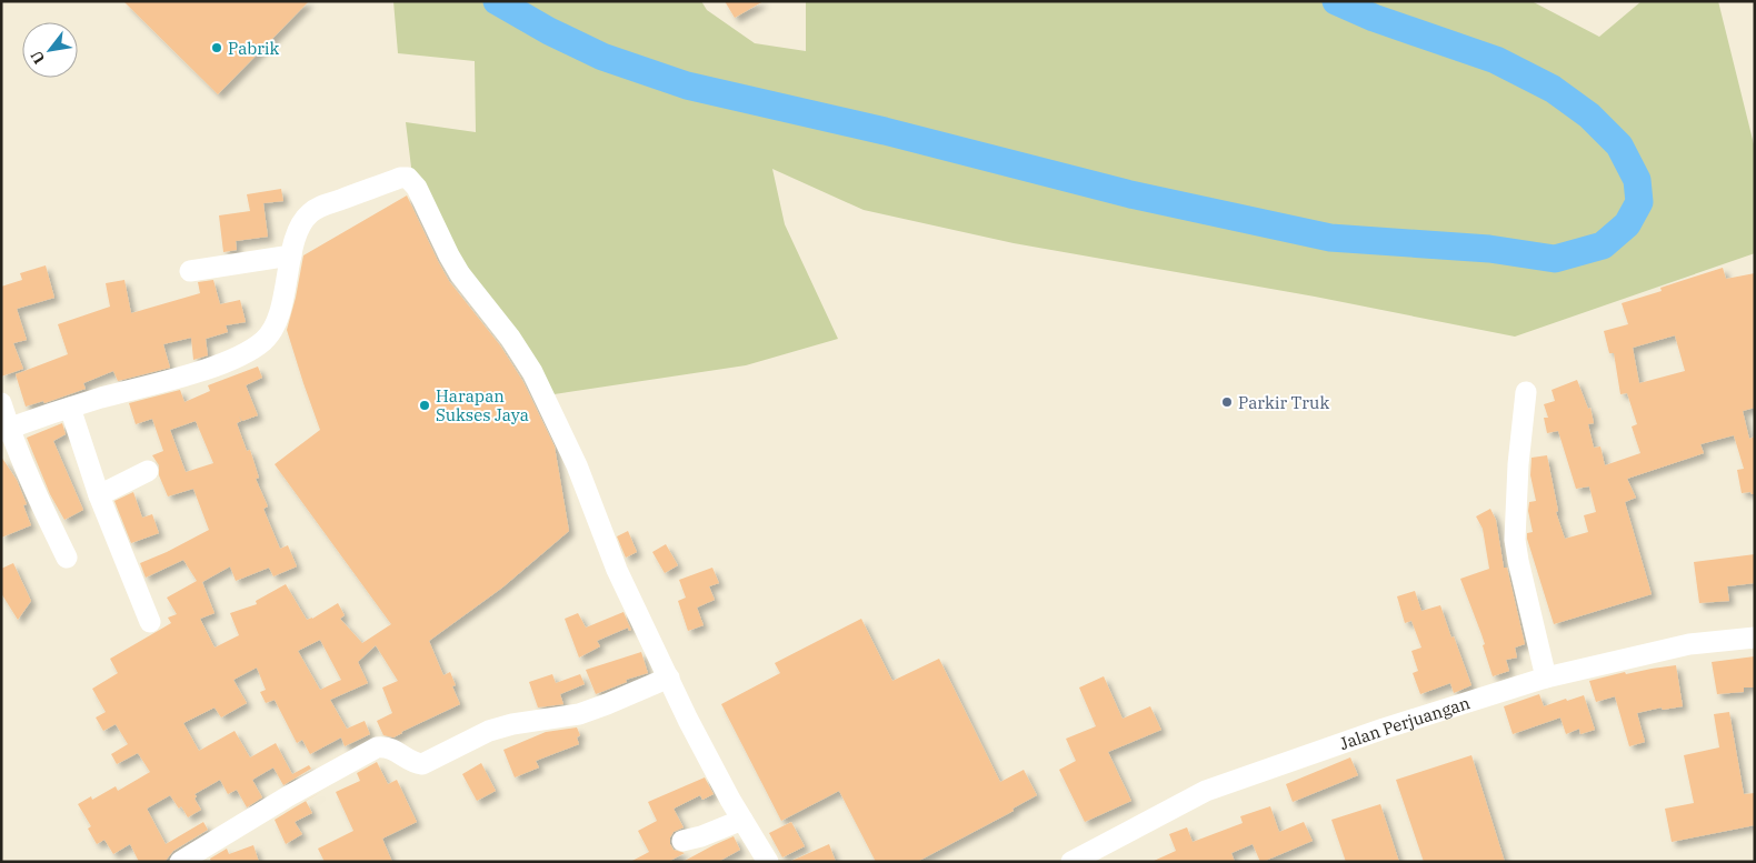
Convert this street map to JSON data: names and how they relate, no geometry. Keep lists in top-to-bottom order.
{
  "streets": {
    "street": ["Jalan Perjuangan"]
  },
  "places": ["Pabrik", "Parkir Truk", "Harapan Sukses Jaya"],
  "north": "bottom left"
}
